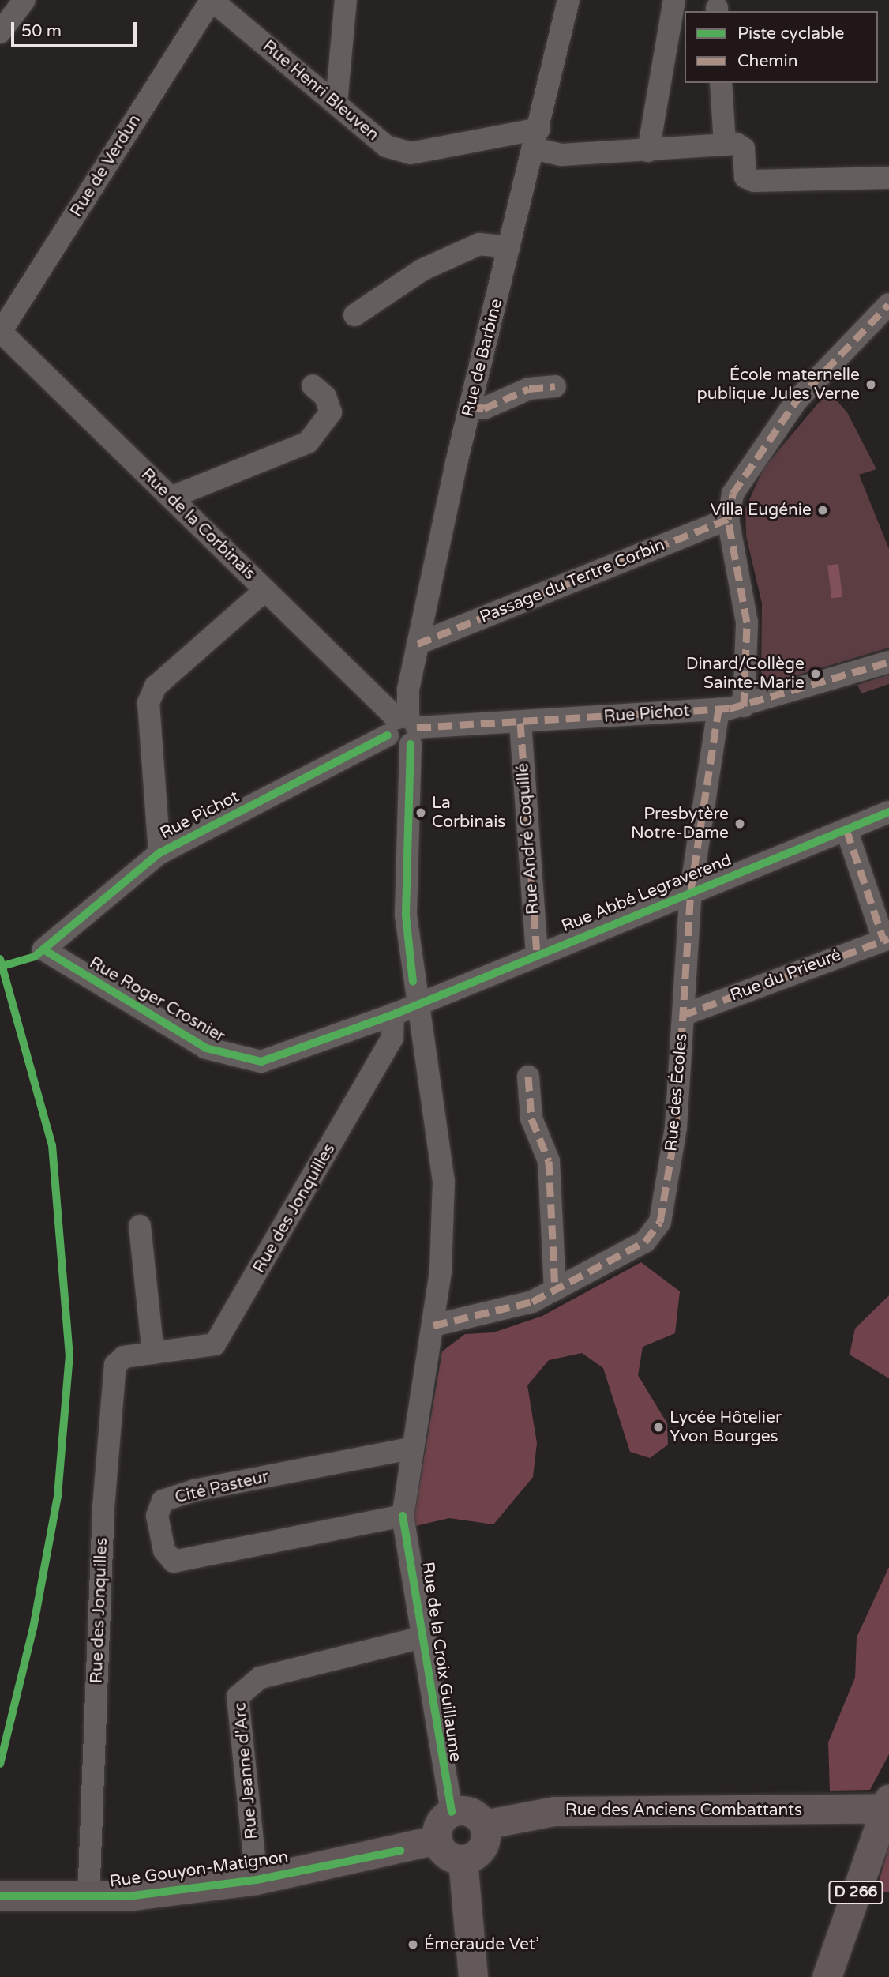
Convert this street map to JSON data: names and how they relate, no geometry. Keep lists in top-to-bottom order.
{
  "streets": {
    "main road": ["Rue des Anciens Combattants", "Rue Gouyon-Matignon", "D 266"],
    "street": [
      "Rue Henri Bleuven",
      "Rue de Verdun",
      "Rue de Barbine",
      "Rue de la Corbinais",
      "Passage du Tertre Corbin",
      "Rue Pichot",
      "Rue André Coquillé",
      "Rue Abbé Legraverend",
      "Rue du Prieuré",
      "Rue Roger Crosnier",
      "Rue des Écoles",
      "Rue des Jonquilles",
      "Cité Pasteur",
      "Rue de la Croix Guillaume",
      "Rue Jeanne d'Arc"
    ]
  },
  "crossings": [
    ["Rue Henri Bleuven", "Rue de Verdun"],
    ["Rue Henri Bleuven", "Rue de Barbine"],
    ["Rue de Verdun", "Rue de la Corbinais"],
    ["Rue de Barbine", "Rue de la Corbinais"],
    ["Rue de Barbine", "Passage du Tertre Corbin"],
    ["Rue de Barbine", "Rue Pichot"],
    ["Rue de Barbine", "Rue de la Croix Guillaume"],
    ["Rue de la Corbinais", "Rue Pichot"],
    ["Rue de la Corbinais", "Rue de la Croix Guillaume"],
    ["Rue Pichot", "Rue André Coquillé"],
    ["Rue Pichot", "Rue Roger Crosnier"],
    ["Rue Pichot", "Rue des Écoles"],
    ["Rue Pichot", "Rue de la Croix Guillaume"],
    ["Rue André Coquillé", "Rue Abbé Legraverend"],
    ["Rue Abbé Legraverend", "Rue Roger Crosnier"],
    ["Rue Abbé Legraverend", "Rue des Écoles"],
    ["Rue Abbé Legraverend", "Rue de la Croix Guillaume"],
    ["Rue du Prieuré", "Rue des Écoles"],
    ["Rue Roger Crosnier", "Rue des Jonquilles"],
    ["Rue Roger Crosnier", "Rue de la Croix Guillaume"],
    ["Rue des Écoles", "Rue de la Croix Guillaume"],
    ["Rue des Jonquilles", "Rue Gouyon-Matignon"],
    ["Cité Pasteur", "Rue de la Croix Guillaume"],
    ["Rue de la Croix Guillaume", "Rue Jeanne d'Arc"],
    ["Rue de la Croix Guillaume", "Rue des Anciens Combattants"],
    ["Rue de la Croix Guillaume", "Rue Gouyon-Matignon"],
    ["Rue Jeanne d'Arc", "Rue Gouyon-Matignon"],
    ["Rue des Anciens Combattants", "Rue Gouyon-Matignon"],
    ["Rue des Anciens Combattants", "D 266"]
  ],
  "places": [
    "École maternelle publique Jules Verne",
    "Villa Eugénie",
    "Dinard/Collège Sainte-Marie",
    "La Corbinais",
    "Presbytère Notre-Dame",
    "Lycée Hôtelier Yvon Bourges",
    "Émeraude Vet’"
  ],
  "legend": ["Piste cyclable", "Chemin"],
  "scale_bar": "50 m"
}
